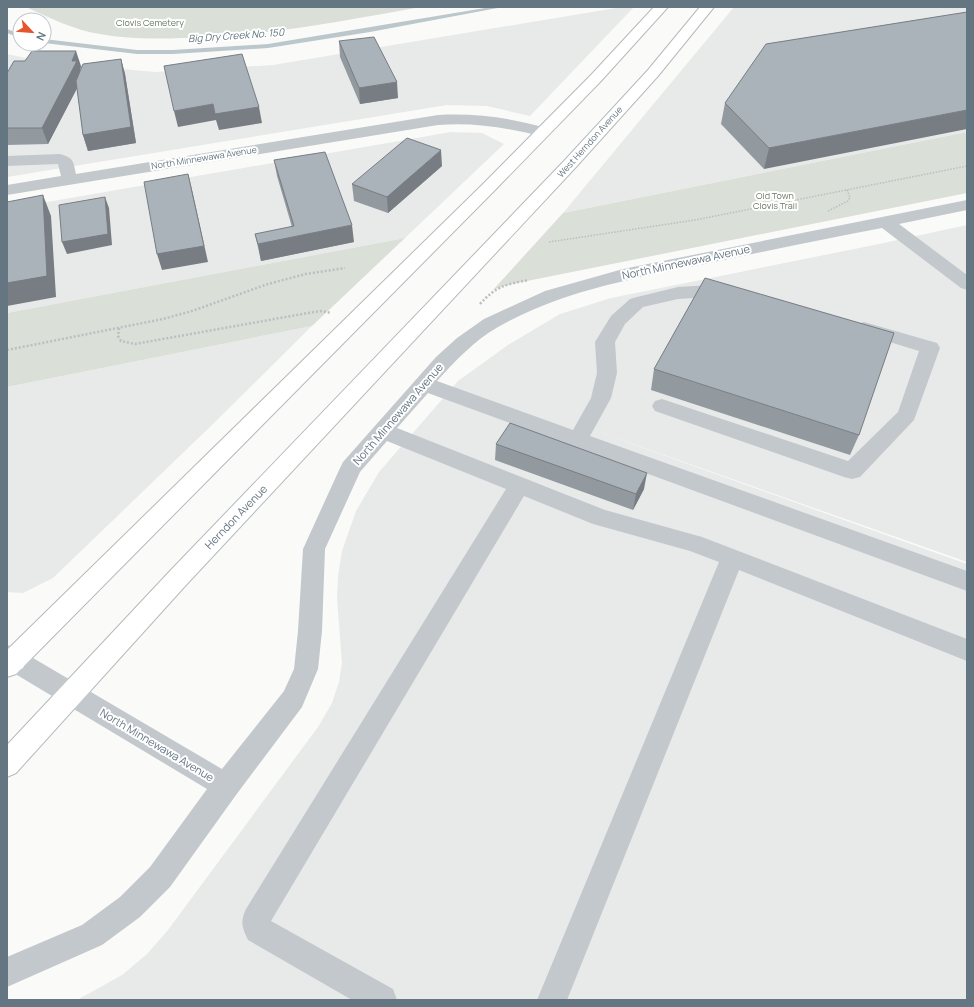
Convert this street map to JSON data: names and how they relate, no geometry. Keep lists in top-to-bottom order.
{
  "streets": {
    "main road": ["West Herndon Avenue", "Herndon Avenue"],
    "street": ["North Minnewawa Avenue"]
  },
  "crossings": [
    ["West Herndon Avenue", "Herndon Avenue"],
    ["North Minnewawa Avenue", "Herndon Avenue"]
  ],
  "water": ["Big Dry Creek No. 150"],
  "parks": ["Clovis Cemetery", "Old Town Clovis Trail"],
  "north": "bottom right"
}
